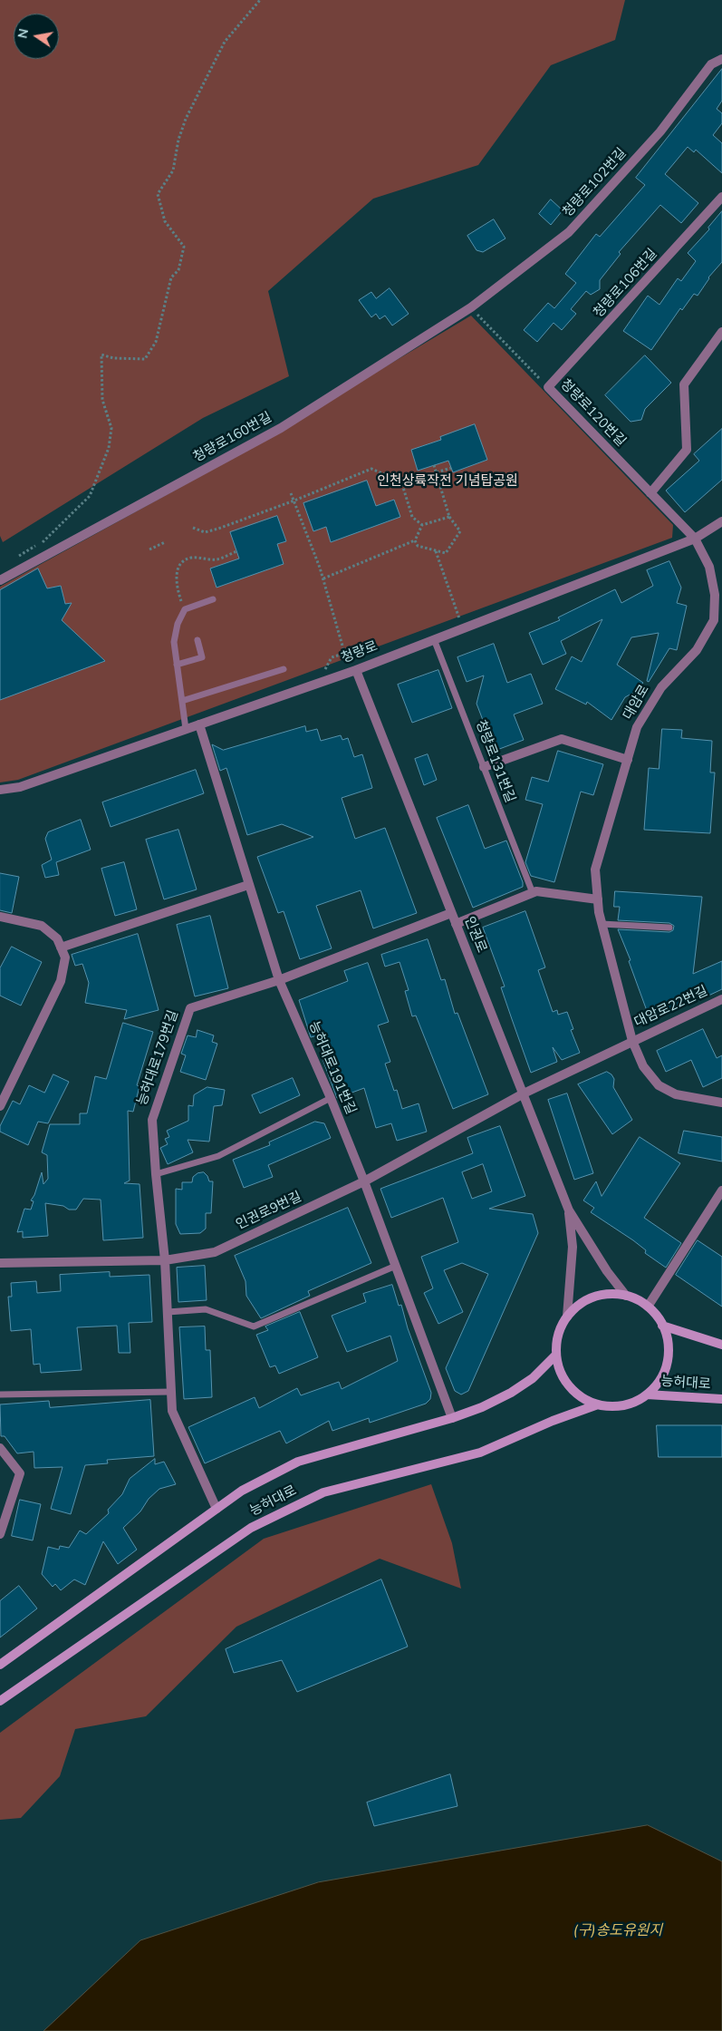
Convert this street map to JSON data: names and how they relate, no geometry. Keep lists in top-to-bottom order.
{
  "streets": {
    "main road": ["능허대로"],
    "street": [
      "청량로102번길",
      "청량로106번길",
      "청량로120번길",
      "청량로160번길",
      "청량로",
      "대암로",
      "인권로",
      "대암로22번길",
      "능허대로179번길",
      "능허대로191번길",
      "인권로9번길"
    ],
    "lane": ["청량로131번길"]
  },
  "crossings": [
    ["청량로102번길", "청량로120번길"],
    ["청량로102번길", "청량로160번길"],
    ["청량로106번길", "청량로120번길"],
    ["청량로120번길", "청량로160번길"],
    ["청량로120번길", "청량로"],
    ["청량로120번길", "대암로"],
    ["청량로", "대암로"],
    ["청량로", "청량로131번길"],
    ["청량로", "인권로"],
    ["청량로", "능허대로191번길"],
    ["대암로", "대암로22번길"],
    ["인권로", "대암로22번길"],
    ["인권로", "능허대로179번길"],
    ["인권로", "인권로9번길"],
    ["대암로22번길", "인권로9번길"],
    ["능허대로179번길", "능허대로191번길"],
    ["능허대로179번길", "인권로9번길"],
    ["능허대로179번길", "능허대로"],
    ["능허대로191번길", "인권로9번길"],
    ["능허대로191번길", "능허대로"]
  ],
  "water": ["(구)송도유원지"],
  "parks": ["인천상륙작전 기념탑공원"],
  "north": "left"
}
